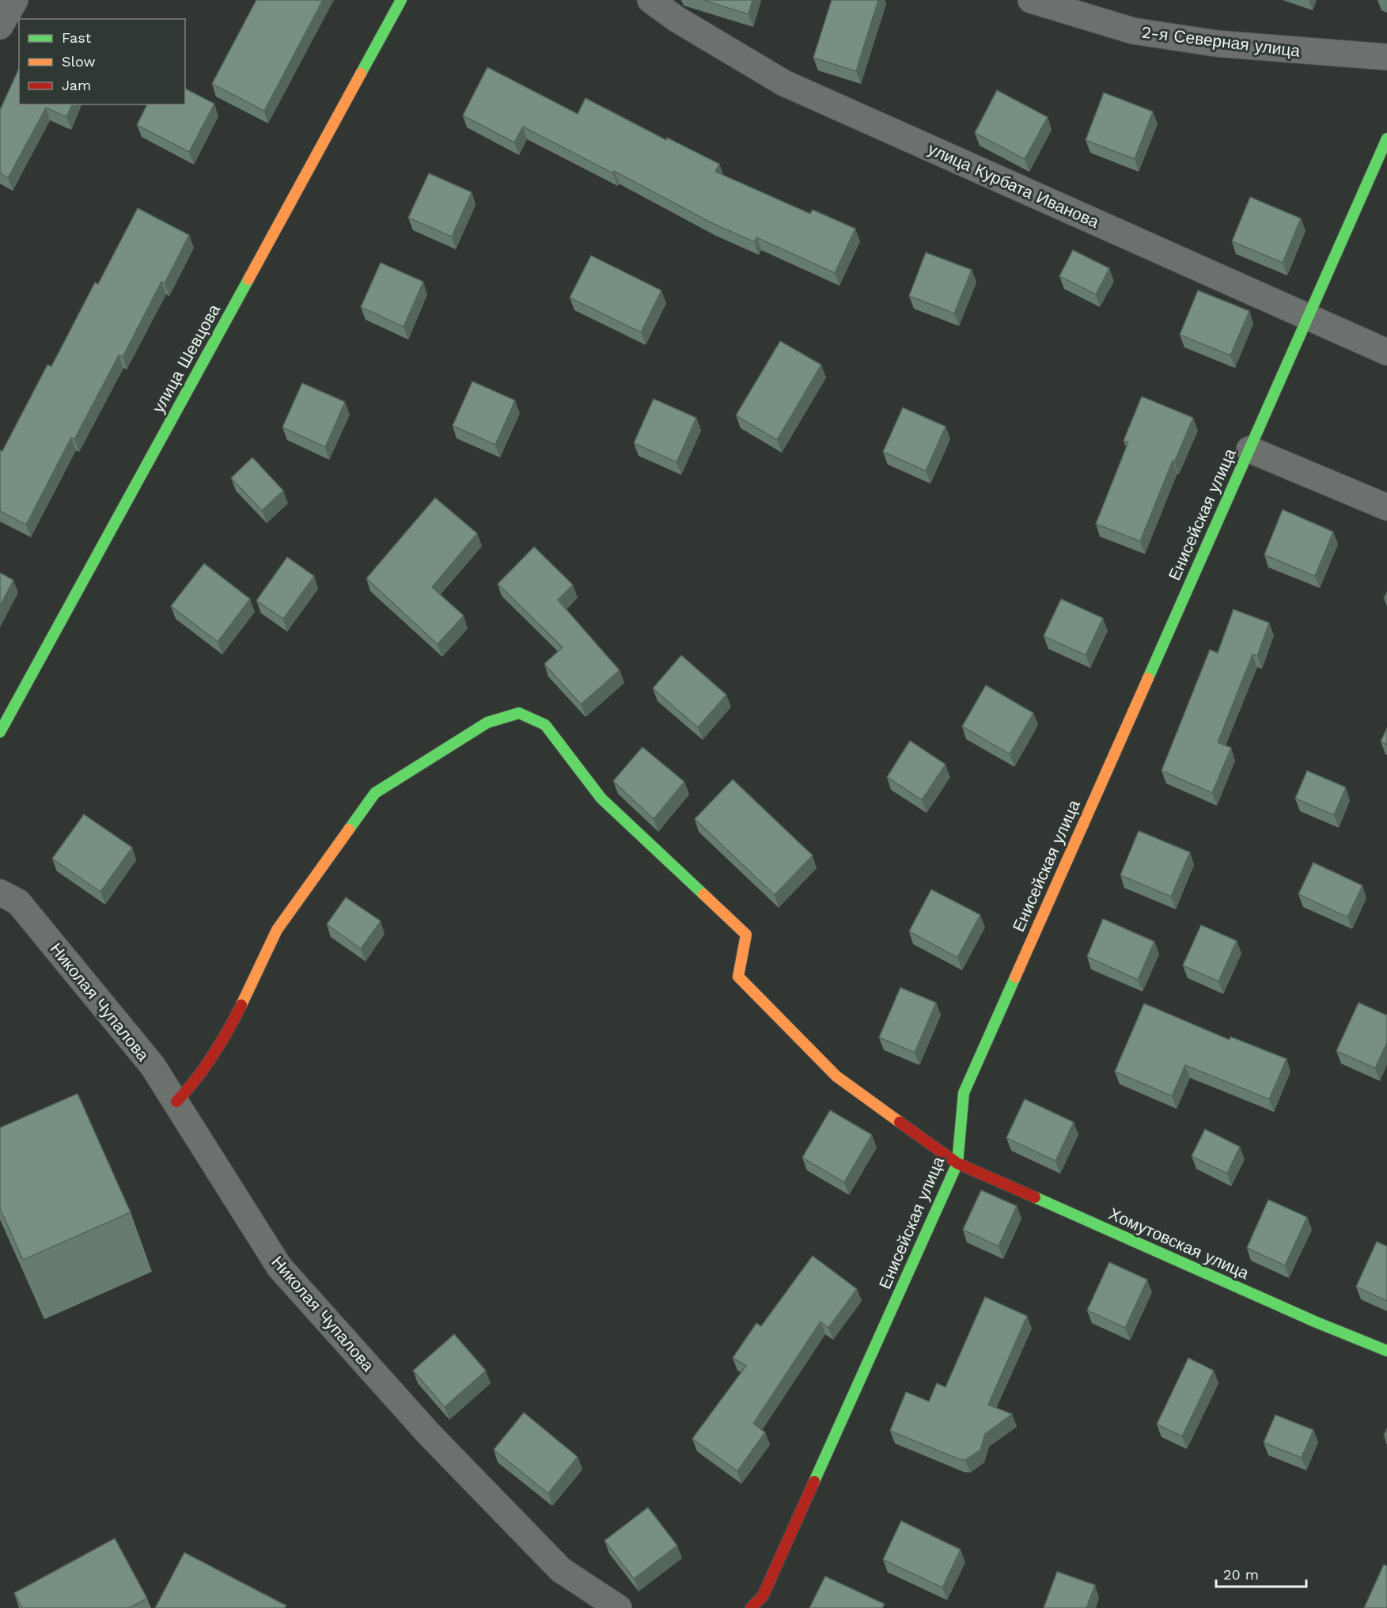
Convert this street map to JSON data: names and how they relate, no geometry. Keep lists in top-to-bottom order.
{
  "streets": {
    "street": [
      "2-я Северная улица",
      "улица Курбата Иванова",
      "улица Шевцова",
      "Енисейская улица",
      "Николая Чупалова",
      "Хомутовская улица"
    ]
  },
  "crossings": [
    ["улица Курбата Иванова", "Енисейская улица"],
    ["Енисейская улица", "Хомутовская улица"],
    ["Николая Чупалова", "Хомутовская улица"]
  ],
  "legend": ["Fast", "Slow", "Jam"],
  "scale_bar": "20 m"
}
